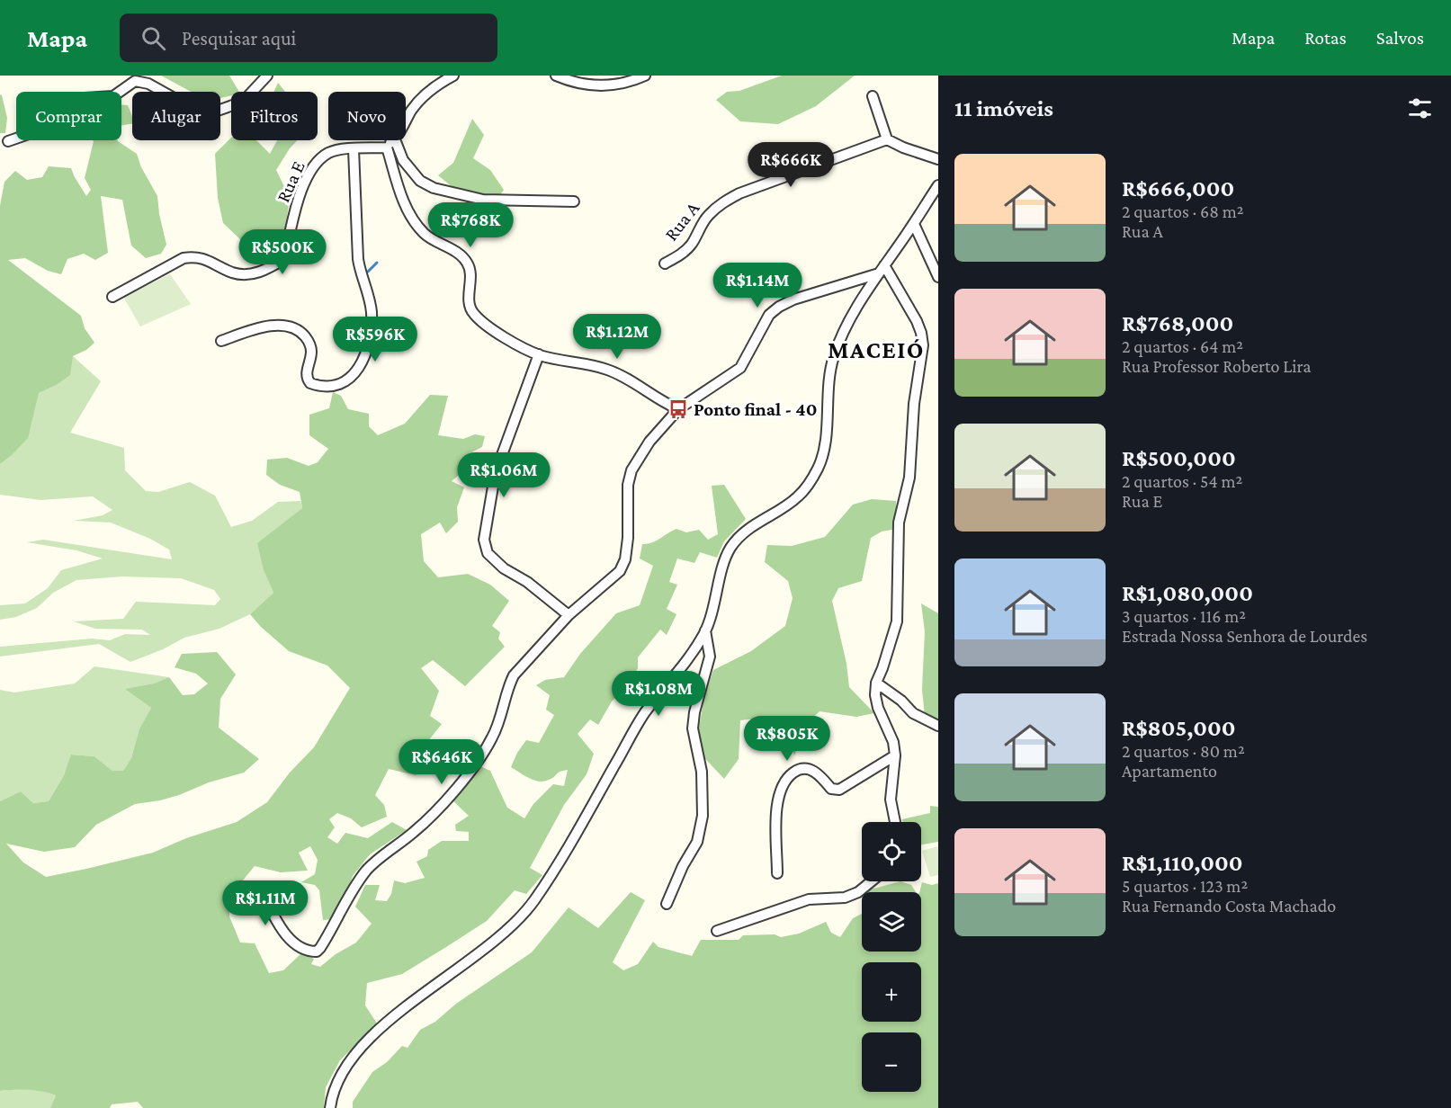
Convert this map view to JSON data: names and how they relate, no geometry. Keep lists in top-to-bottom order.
{
  "streets": {
    "street": ["Rua E", "Rua A"]
  },
  "districts": ["MACEIÓ"],
  "places": {
    "bus stop": ["Ponto final - 40"]
  },
  "page": {
    "header": "Mapa",
    "search": "Pesquisar aqui",
    "nav": ["Mapa", "Rotas", "Salvos"],
    "heading": "11 imóveis",
    "chip": [
      "Comprar",
      "Alugar",
      "Filtros",
      "Novo"
    ],
    "list": [
      {
        "name": "R$666,000",
        "note": "2 quartos · 68 m² · Rua A"
      },
      {
        "name": "R$768,000",
        "note": "2 quartos · 64 m² · Rua Professor Roberto Lira"
      },
      {
        "name": "R$500,000",
        "note": "2 quartos · 54 m² · Rua E"
      },
      {
        "name": "R$1,080,000",
        "note": "3 quartos · 116 m² · Estrada Nossa Senhora de Lourdes"
      },
      {
        "name": "R$805,000",
        "note": "2 quartos · 80 m² · Apartamento"
      },
      {
        "name": "R$1,110,000",
        "note": "5 quartos · 123 m² · Rua Fernando Costa Machado"
      }
    ],
    "price": [
      "R$666K",
      "R$768K",
      "R$500K",
      "R$1.14M",
      "R$1.12M",
      "R$596K",
      "R$1.06M",
      "R$1.08M",
      "R$805K",
      "R$646K",
      "R$1.11M"
    ],
    "map_buttons": ["+", "−"]
  }
}
